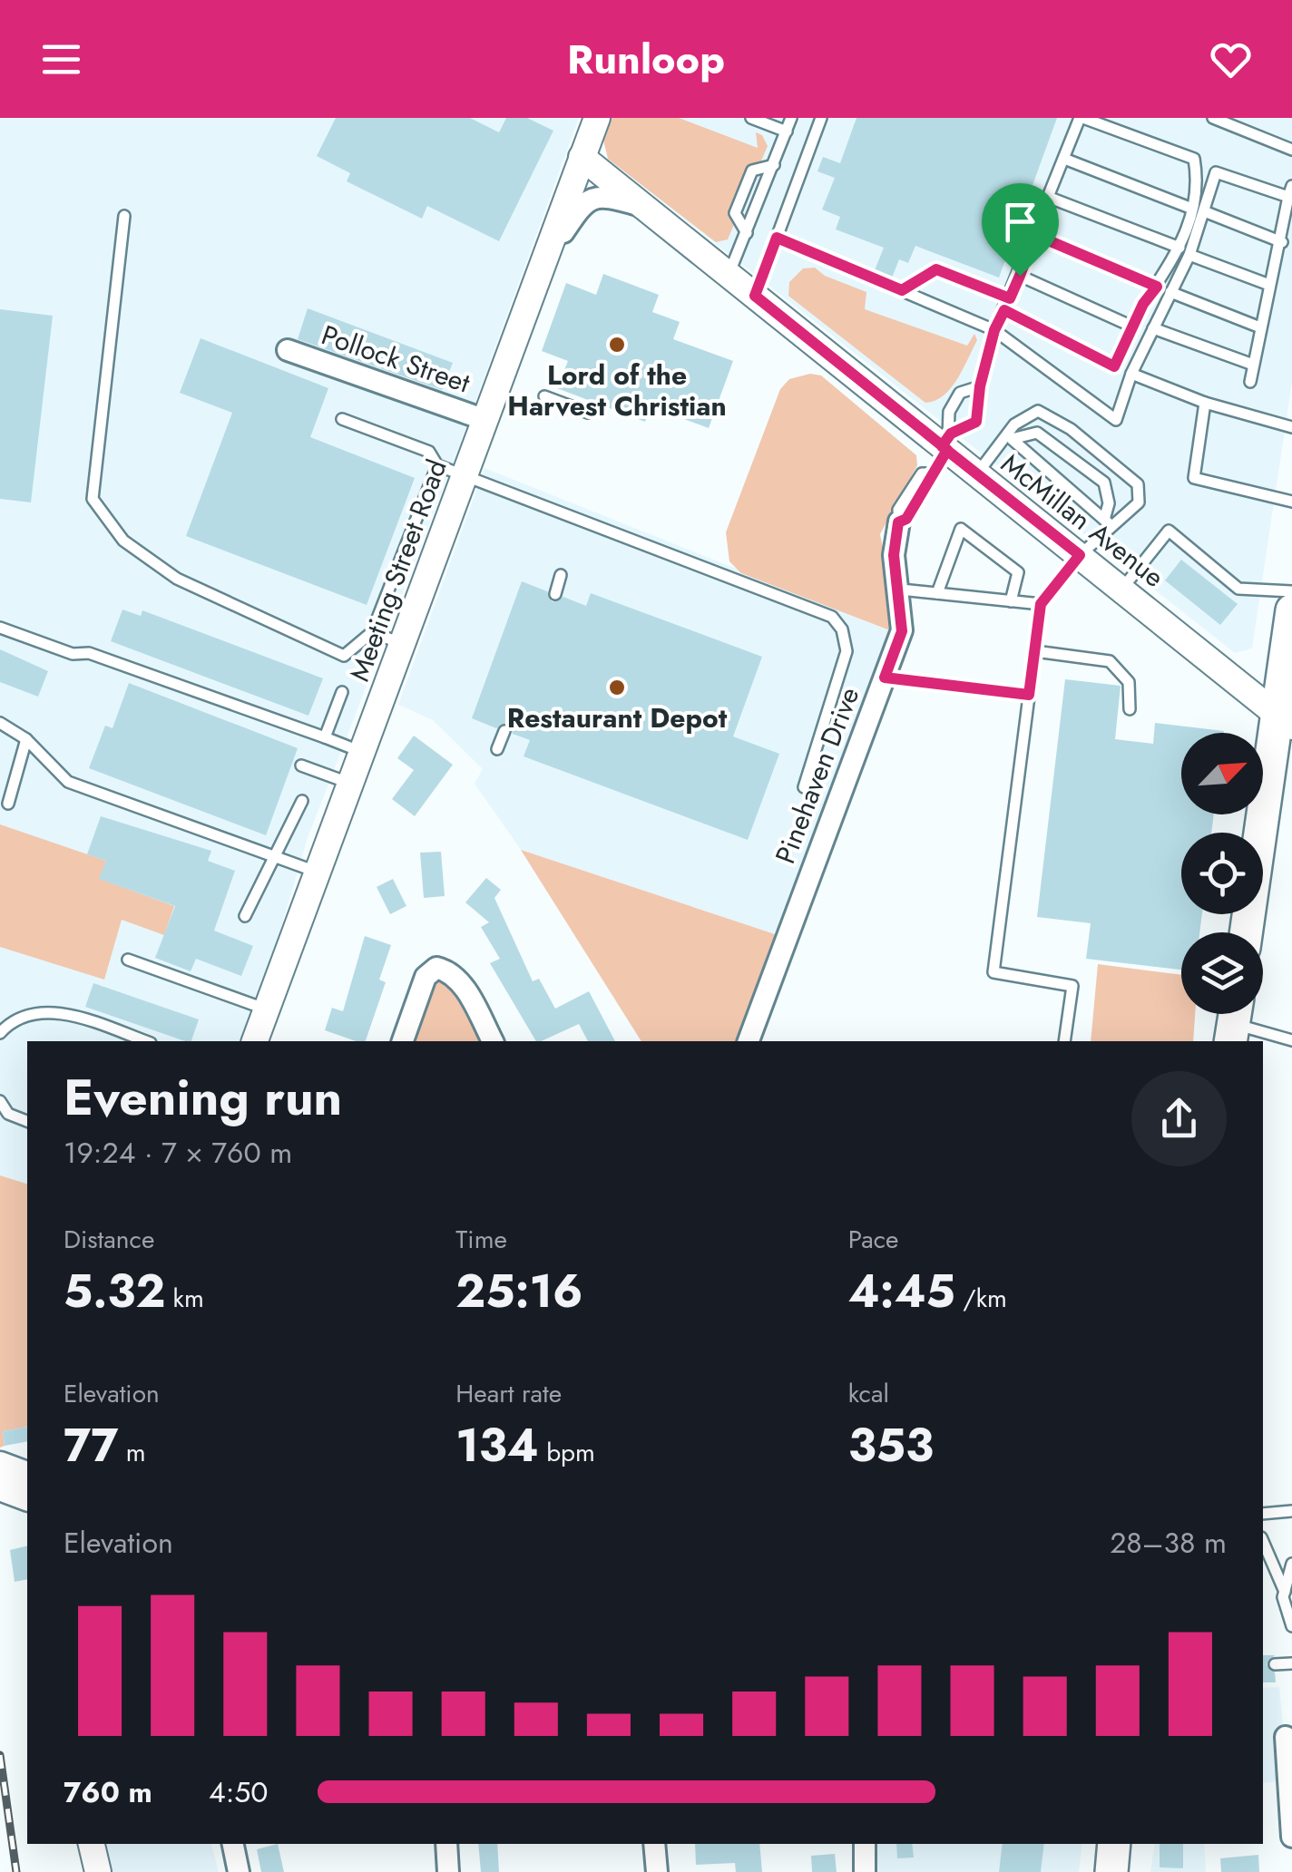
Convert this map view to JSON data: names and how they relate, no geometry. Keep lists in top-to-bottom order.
{
  "streets": {
    "street": [
      "Pollock Street",
      "McMillan Avenue",
      "Meeting Street Road",
      "Pinehaven Drive"
    ]
  },
  "crossings": [
    ["Pollock Street", "Meeting Street Road"],
    ["McMillan Avenue", "Meeting Street Road"]
  ],
  "places": ["Lord of the Harvest Christian", "Restaurant Depot"],
  "north": "top right",
  "page": {
    "header": "Runloop",
    "heading": ["Evening run", "19:24 · 7 × 760 m"],
    "stats": [
      ["Distance", "5.32 km"],
      ["Time", "25:16"],
      ["Pace", "4:45 /km"],
      ["Elevation", "77 m"],
      ["Heart rate", "134 bpm"],
      ["kcal", "353"]
    ],
    "chart": ["Elevation", "28–38 m"],
    "list": [
      {
        "name": "760 m",
        "note": "4:50"
      }
    ]
  }
}
